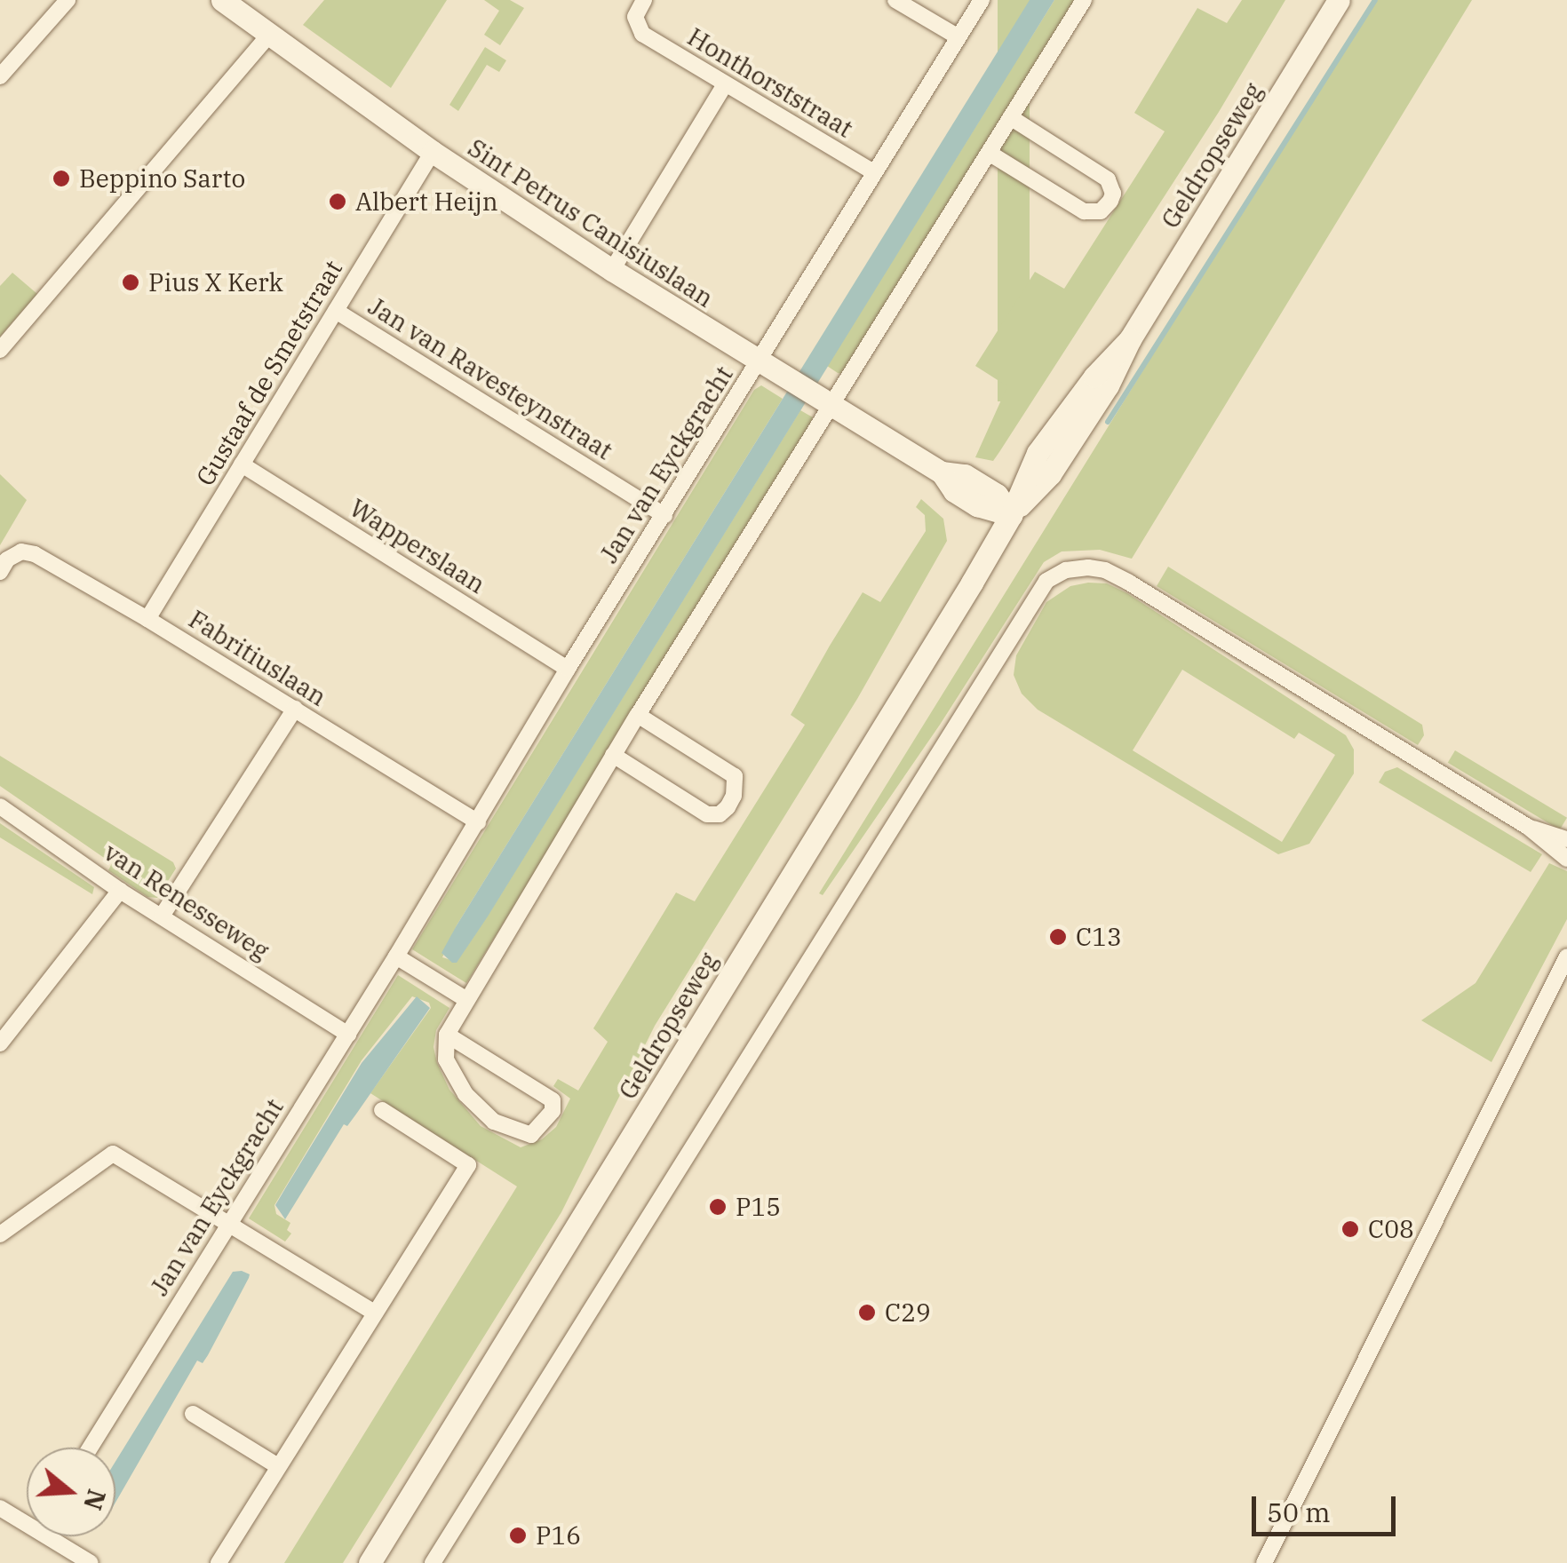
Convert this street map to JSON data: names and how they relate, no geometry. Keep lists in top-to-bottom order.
{
  "streets": {
    "main road": ["Geldropseweg", "Sint Petrus Canisiuslaan"],
    "street": [
      "Honthorststraat",
      "Gustaaf de Smetstraat",
      "Jan van Ravesteynstraat",
      "Jan van Eyckgracht",
      "Wapperslaan",
      "Fabritiuslaan",
      "van Renesseweg"
    ]
  },
  "crossings": [
    ["Honthorststraat", "Jan van Eyckgracht"],
    ["Geldropseweg", "Sint Petrus Canisiuslaan"],
    ["Sint Petrus Canisiuslaan", "Gustaaf de Smetstraat"],
    ["Sint Petrus Canisiuslaan", "Jan van Eyckgracht"],
    ["Gustaaf de Smetstraat", "Jan van Ravesteynstraat"],
    ["Gustaaf de Smetstraat", "Wapperslaan"],
    ["Gustaaf de Smetstraat", "Fabritiuslaan"],
    ["Jan van Ravesteynstraat", "Jan van Eyckgracht"],
    ["Jan van Eyckgracht", "Wapperslaan"],
    ["Jan van Eyckgracht", "Fabritiuslaan"],
    ["Jan van Eyckgracht", "van Renesseweg"]
  ],
  "places": [
    "Beppino Sarto",
    "Albert Heijn",
    "Pius X Kerk",
    "C13",
    "P15",
    "C08",
    "C29",
    "P16"
  ],
  "scale_bar": "50 m",
  "north": "right"
}
